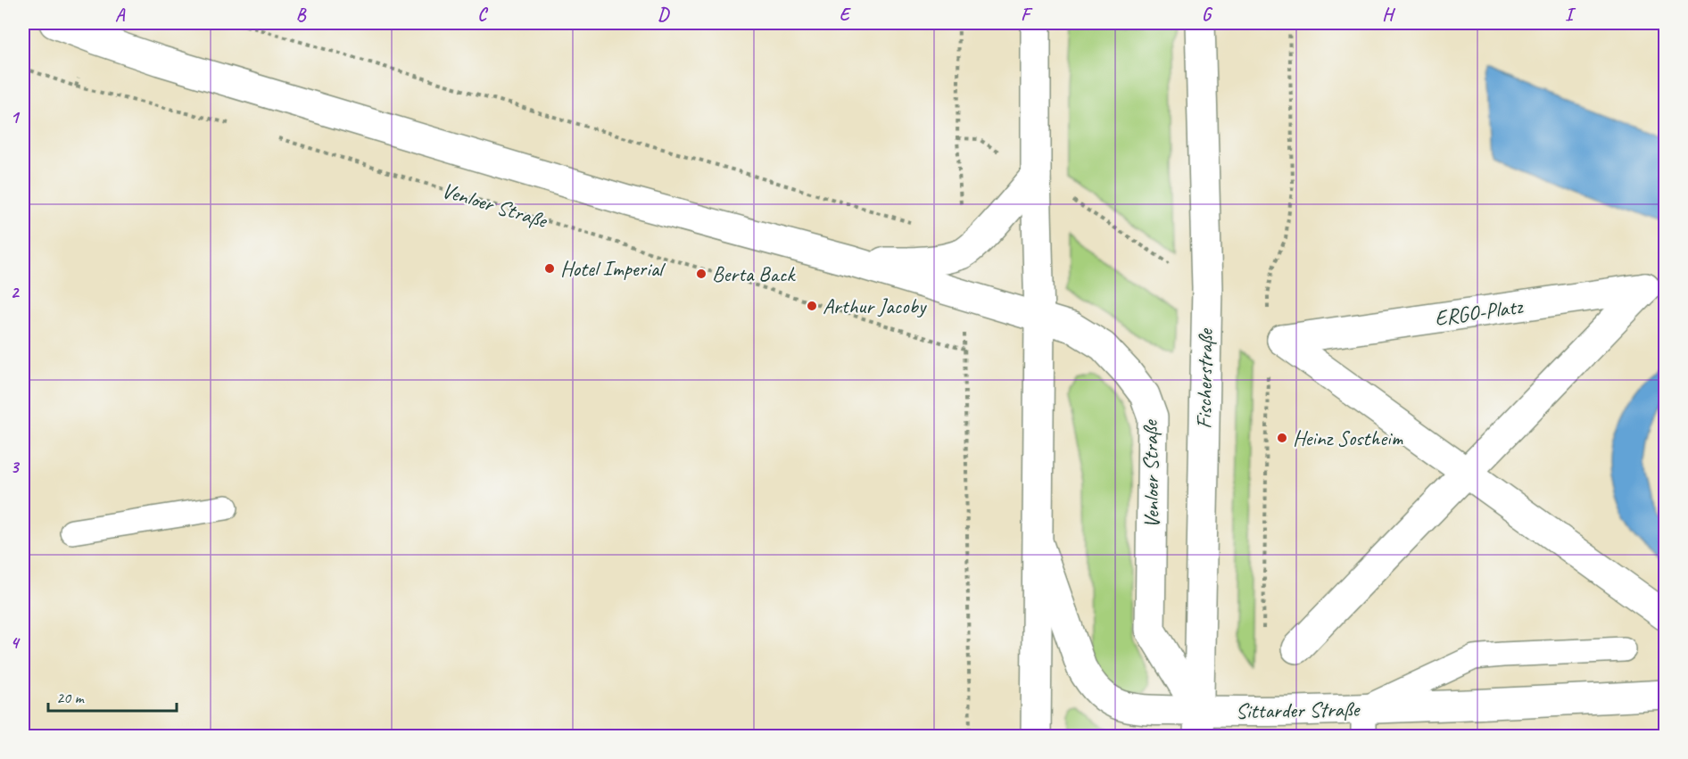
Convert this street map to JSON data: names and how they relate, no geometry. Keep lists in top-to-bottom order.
{
  "streets": {
    "street": [
      "Venloer Straße",
      "ERGO-Platz",
      "Fischerstraße",
      "Sittarder Straße"
    ]
  },
  "crossings": [
    ["Venloer Straße", "Fischerstraße"],
    ["Venloer Straße", "Sittarder Straße"],
    ["Fischerstraße", "Sittarder Straße"]
  ],
  "places": [
    "Hotel Imperial",
    "Berta Back",
    "Arthur Jacoby",
    "Heinz Sostheim"
  ],
  "scale_bar": "20 m",
  "grid": {
    "columns": [
      "A",
      "B",
      "C",
      "D",
      "E",
      "F",
      "G",
      "H",
      "I"
    ],
    "rows": [
      "1",
      "2",
      "3",
      "4"
    ]
  }
}
